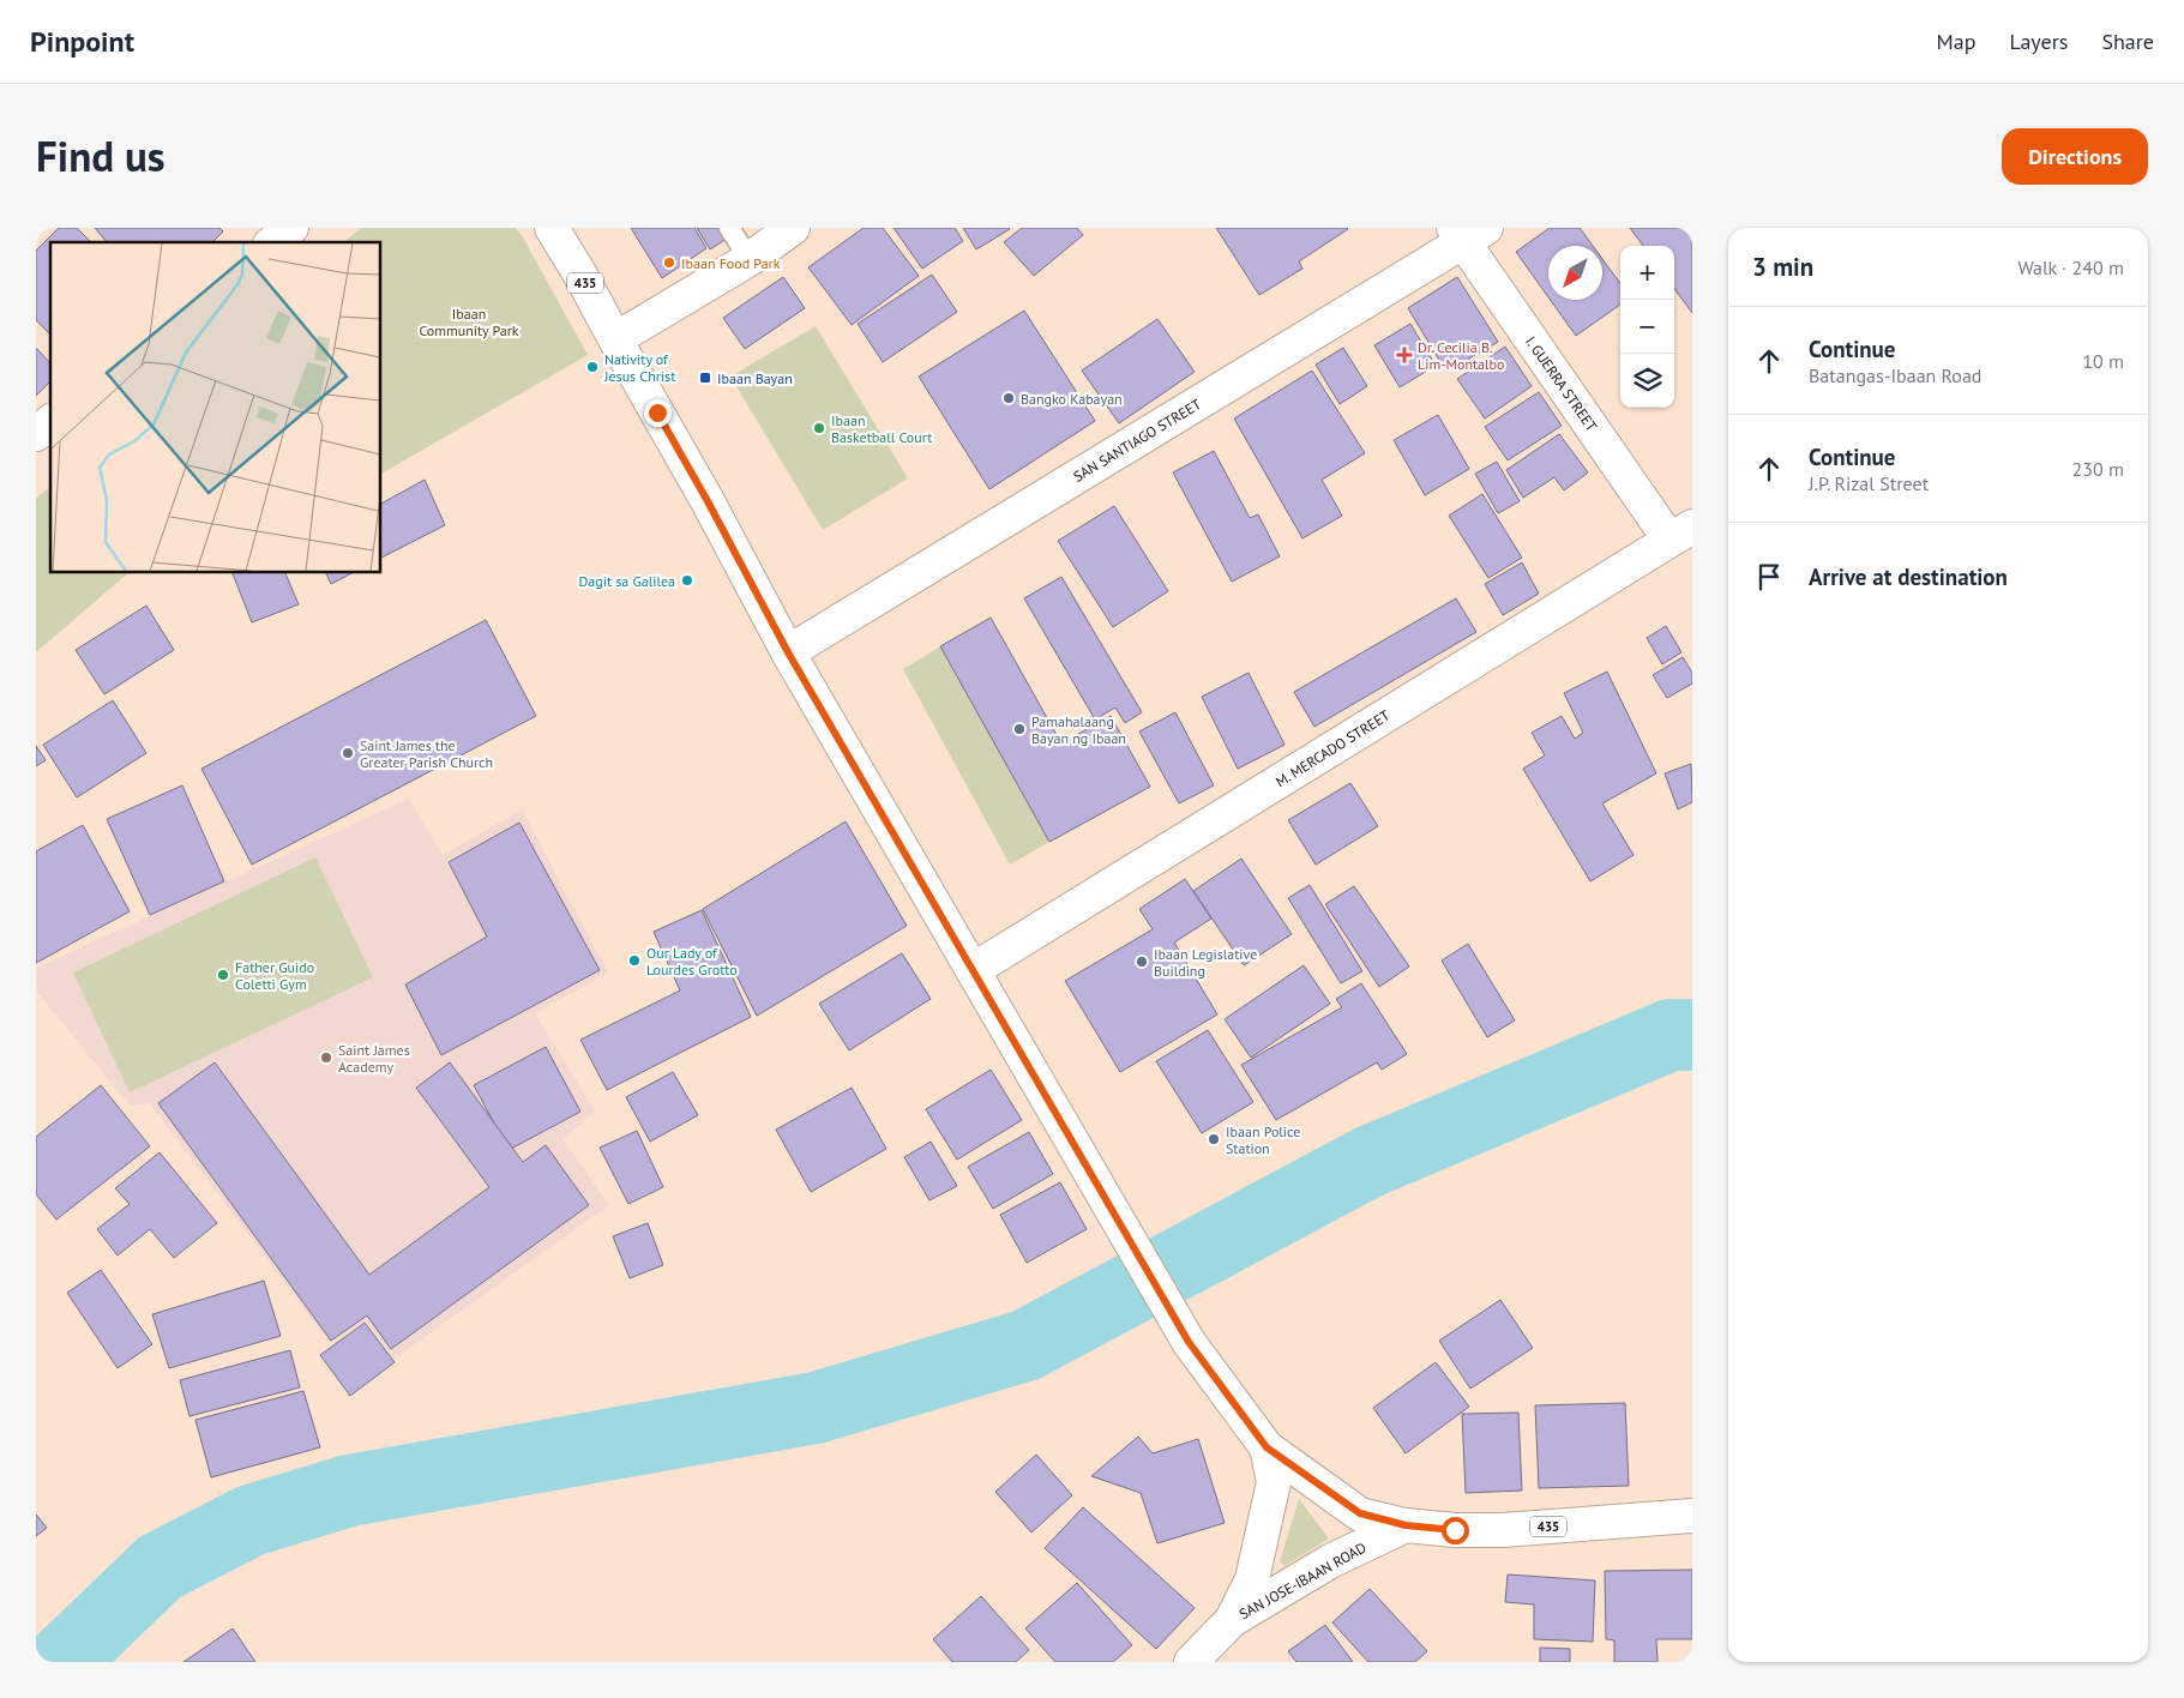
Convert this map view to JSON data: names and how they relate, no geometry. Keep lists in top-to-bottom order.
{
  "streets": {
    "main road": [
      "435",
      "I. GUERRA STREET",
      "SAN SANTIAGO STREET",
      "M. MERCADO STREET",
      "SAN JOSE-IBAAN ROAD"
    ]
  },
  "crossings": [
    ["435", "SAN SANTIAGO STREET"],
    ["435", "M. MERCADO STREET"],
    ["435", "SAN JOSE-IBAAN ROAD"],
    ["I. GUERRA STREET", "SAN SANTIAGO STREET"],
    ["I. GUERRA STREET", "M. MERCADO STREET"]
  ],
  "parks": ["Ibaan Community Park"],
  "places": {
    "other": [
      "Ibaan Food Park",
      "Nativity of Jesus Christ",
      "Bangko Kabayan",
      "Ibaan Basketball Court",
      "Dagit sa Galilea",
      "Pamahalaang Bayan ng Ibaan",
      "Saint James the Greater Parish Church",
      "Our Lady of Lourdes Grotto",
      "Ibaan Legislative Building",
      "Father Guido Coletti Gym",
      "Saint James Academy",
      "Ibaan Police Station"
    ],
    "health": ["Dr. Cecilia B. Lim-Montalbo"],
    "transit": ["Ibaan Bayan"]
  },
  "north": "bottom left",
  "page": {
    "header": "Pinpoint",
    "nav": ["Map", "Layers", "Share"],
    "title": "Find us",
    "buttons": "Directions",
    "heading": ["3 min", "Walk · 240 m"],
    "map_buttons": ["+", "−"],
    "list": [
      ["Continue", "Batangas-Ibaan Road", "10 m"],
      ["Continue", "J.P. Rizal Street", "230 m"],
      "Arrive at destination"
    ]
  }
}
